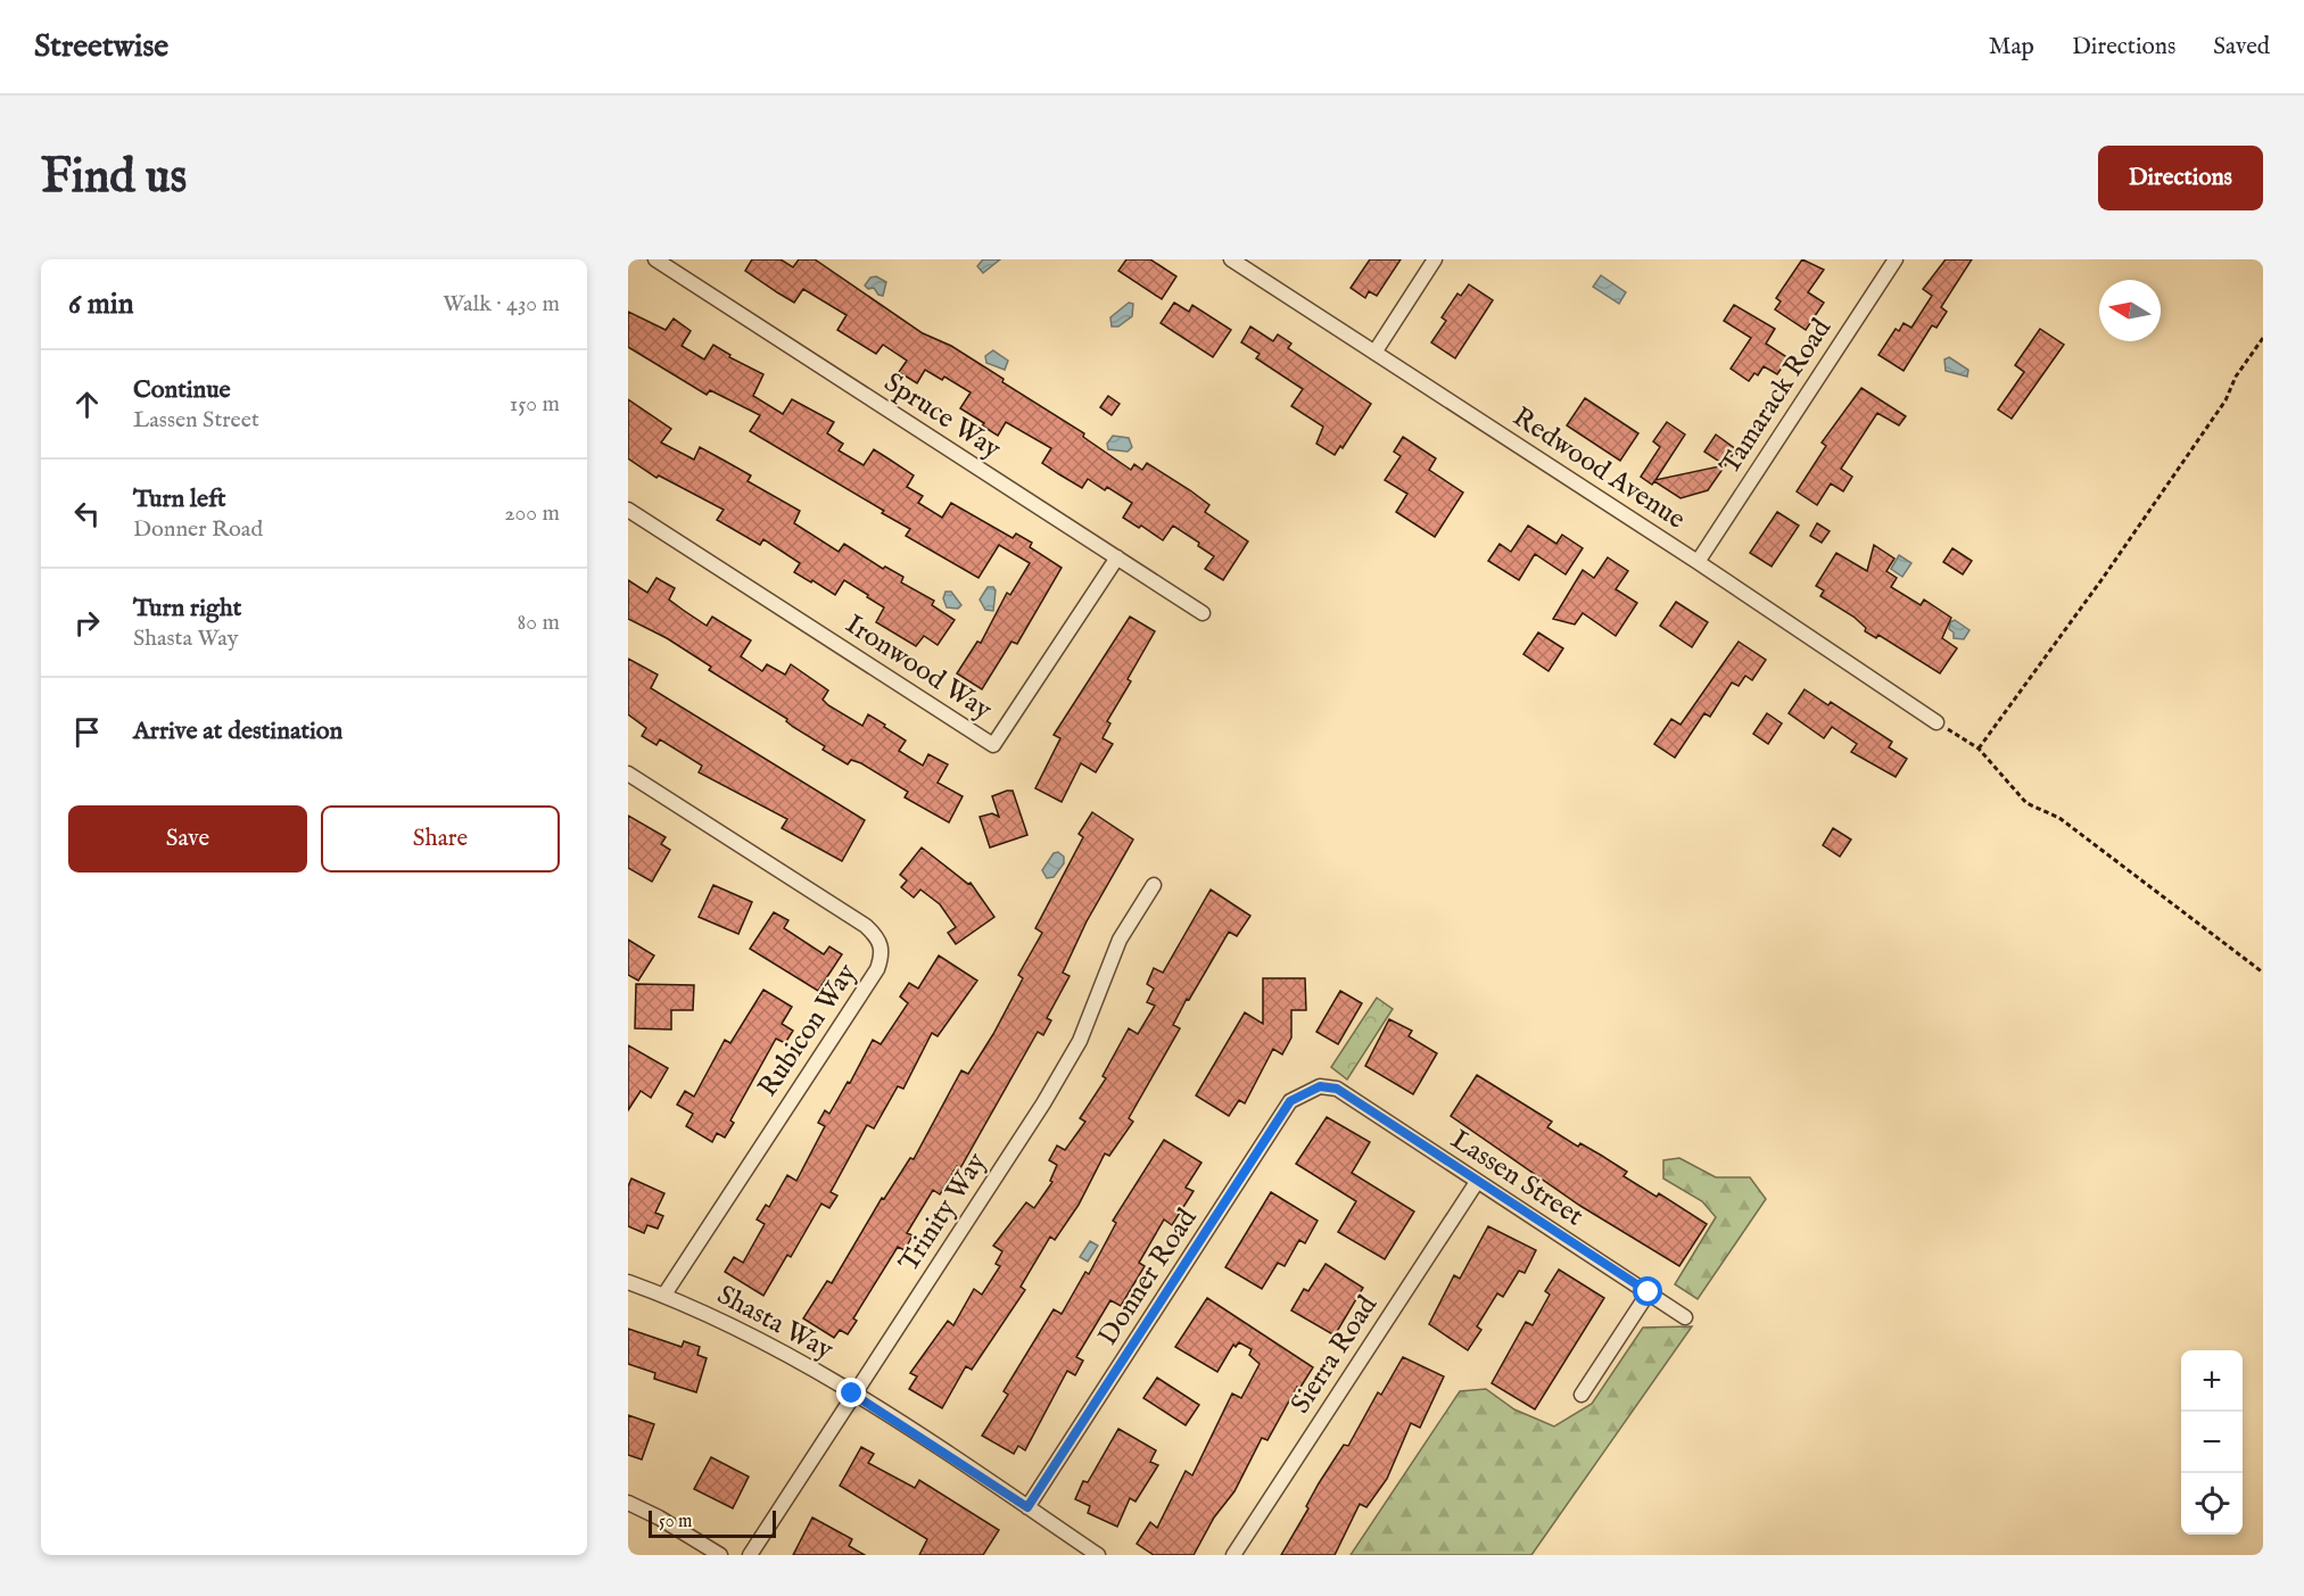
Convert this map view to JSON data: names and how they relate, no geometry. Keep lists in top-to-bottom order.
{
  "streets": {
    "street": [
      "Tamarack Road",
      "Spruce Way",
      "Redwood Avenue",
      "Ironwood Way",
      "Rubicon Way",
      "Lassen Street",
      "Trinity Way",
      "Donner Road",
      "Shasta Way",
      "Sierra Road"
    ]
  },
  "crossings": [
    ["Tamarack Road", "Redwood Avenue"],
    ["Spruce Way", "Ironwood Way"],
    ["Rubicon Way", "Shasta Way"],
    ["Lassen Street", "Donner Road"],
    ["Lassen Street", "Sierra Road"],
    ["Trinity Way", "Shasta Way"],
    ["Donner Road", "Shasta Way"]
  ],
  "scale_bar": "50 m",
  "north": "left",
  "page": {
    "header": "Streetwise",
    "nav": ["Map", "Directions", "Saved"],
    "buttons": [
      "Directions",
      ["Save", "Share"]
    ],
    "title": "Find us",
    "heading": ["6 min", "Walk · 430 m"],
    "list": [
      ["Continue", "Lassen Street", "150 m"],
      ["Turn left", "Donner Road", "200 m"],
      ["Turn right", "Shasta Way", "80 m"],
      "Arrive at destination"
    ],
    "map_buttons": ["+", "−"],
    "scale": "50 m"
  }
}
